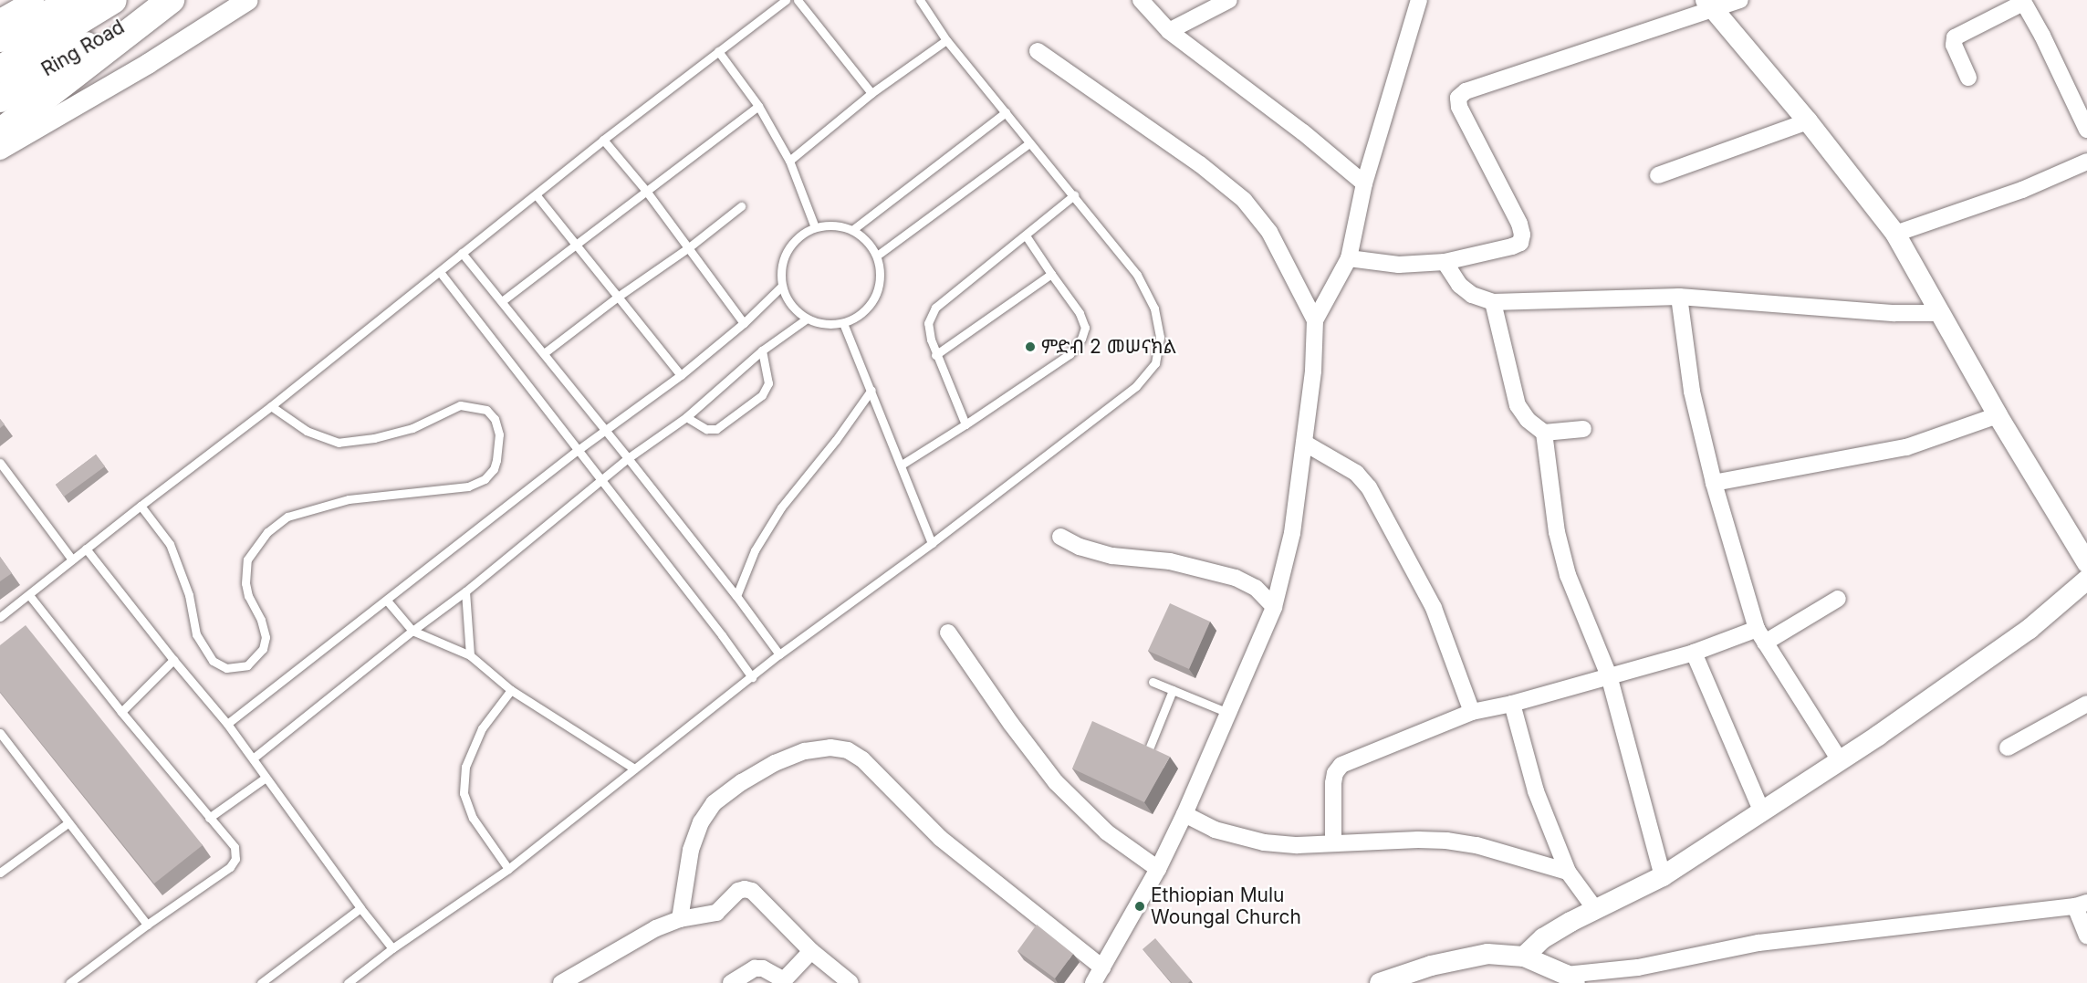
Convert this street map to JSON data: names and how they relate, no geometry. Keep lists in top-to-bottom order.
{
  "streets": {
    "highway": ["Ring Road"]
  },
  "places": ["ምድብ 2 መሠናክል", "Ethiopian Mulu Woungal Church"]
}
